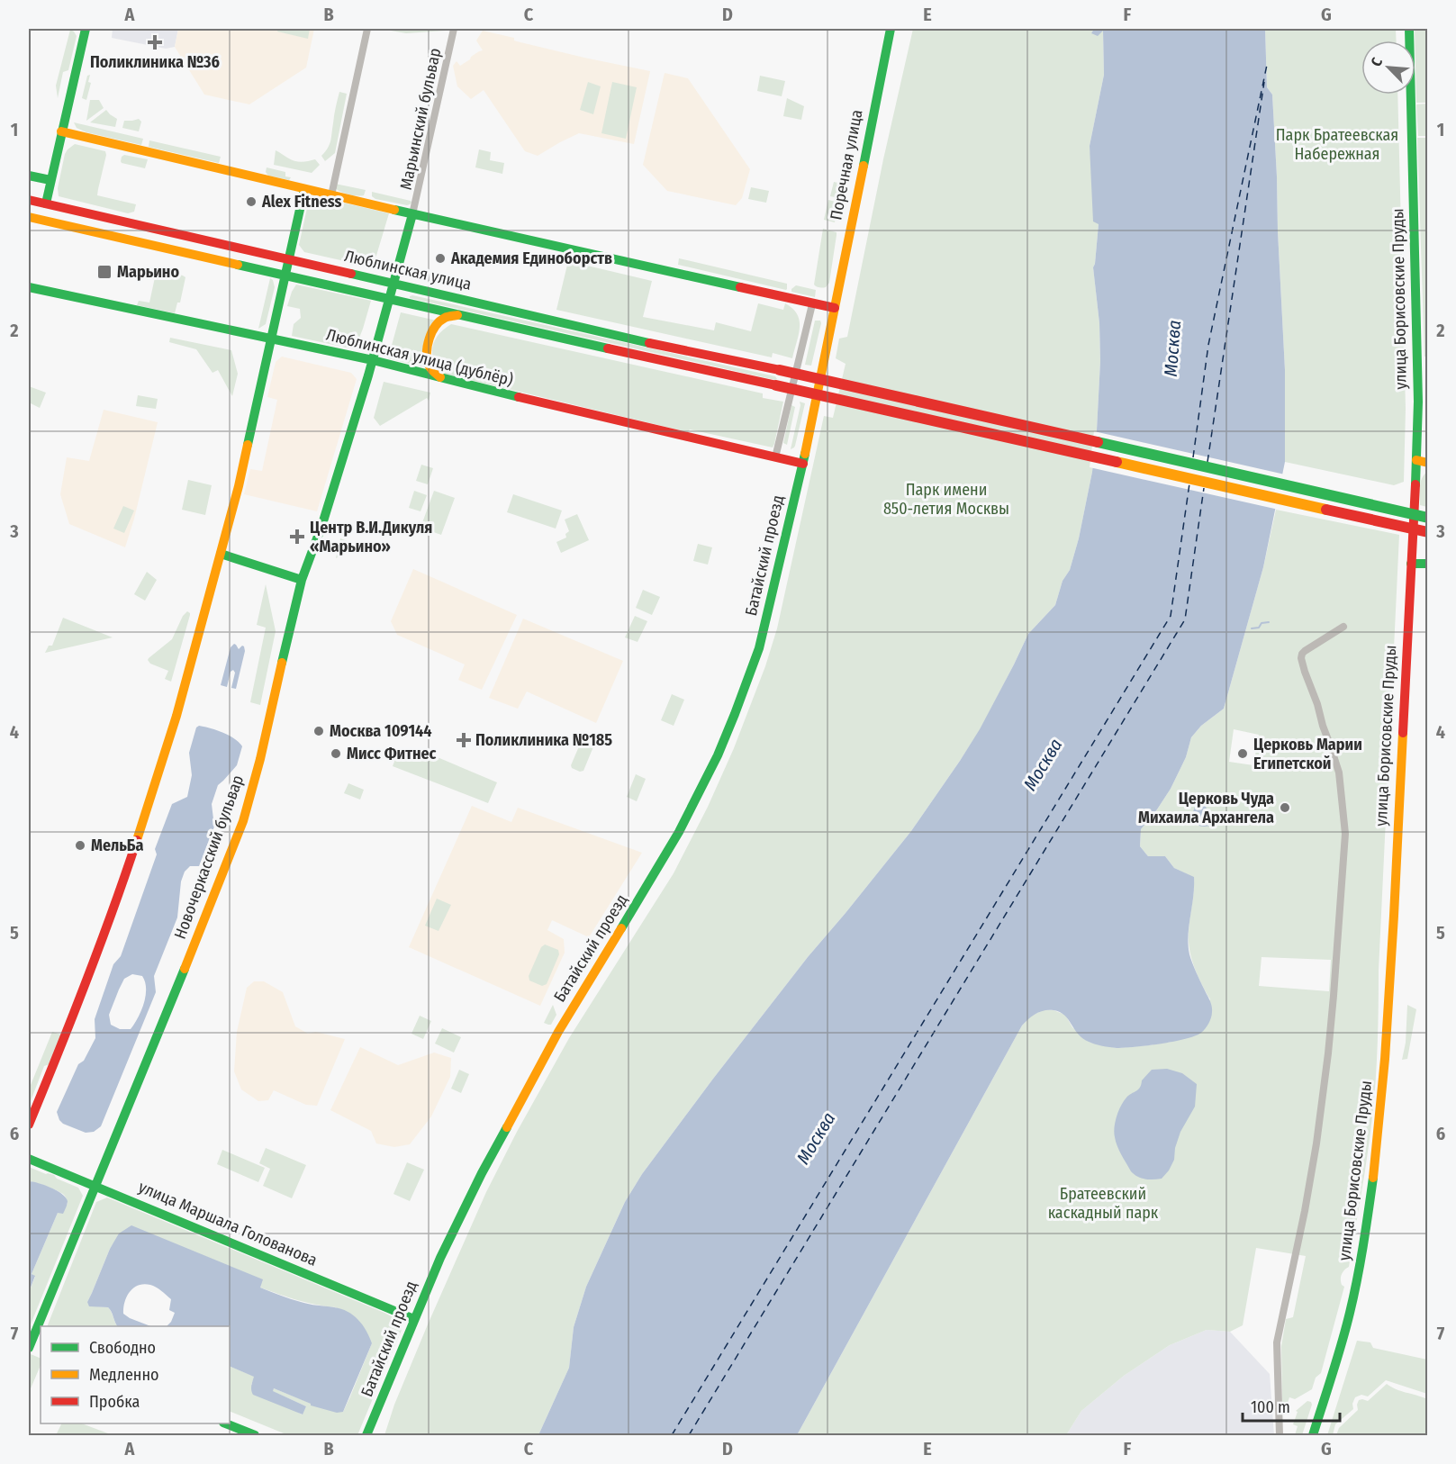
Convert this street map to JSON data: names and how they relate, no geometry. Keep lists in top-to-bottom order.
{
  "streets": {
    "main road": [
      "Поречная улица",
      "Люблинская улица",
      "улица Борисовские Пруды",
      "Люблинская улица (дублёр)",
      "Батайский проезд",
      "Новочеркасский бульвар",
      "улица Маршала Голованова"
    ],
    "street": ["Марьинский бульвар"]
  },
  "crossings": [
    ["Марьинский бульвар", "Новочеркасский бульвар"],
    ["Поречная улица", "Люблинская улица (дублёр)"],
    ["Поречная улица", "Батайский проезд"],
    ["Люблинская улица", "Новочеркасский бульвар"],
    ["Люблинская улица (дублёр)", "Батайский проезд"],
    ["Люблинская улица (дублёр)", "Новочеркасский бульвар"],
    ["Батайский проезд", "улица Маршала Голованова"],
    ["Новочеркасский бульвар", "улица Маршала Голованова"]
  ],
  "water": ["Москва"],
  "parks": ["Парк Братеевская Набережная", "Парк имени 850-летия Москвы", "Братеевский каскадный парк"],
  "places": {
    "health": ["Поликлиника №36", "Центр В.И.Дикуля «Марьино»", "Поликлиника №185"],
    "other": [
      "Alex Fitness",
      "Академия Единоборств",
      "Москва 109144",
      "Мисс Фитнес",
      "Церковь Марии Египетской",
      "Церковь Чуда Михаила Архангела",
      "МельБа"
    ],
    "transit": ["Марьино"]
  },
  "legend": ["Свободно", "Медленно", "Пробка"],
  "scale_bar": "100 m",
  "north": "top left",
  "grid": {
    "columns": [
      "A",
      "B",
      "C",
      "D",
      "E",
      "F",
      "G"
    ],
    "rows": [
      "1",
      "2",
      "3",
      "4",
      "5",
      "6",
      "7"
    ]
  }
}
